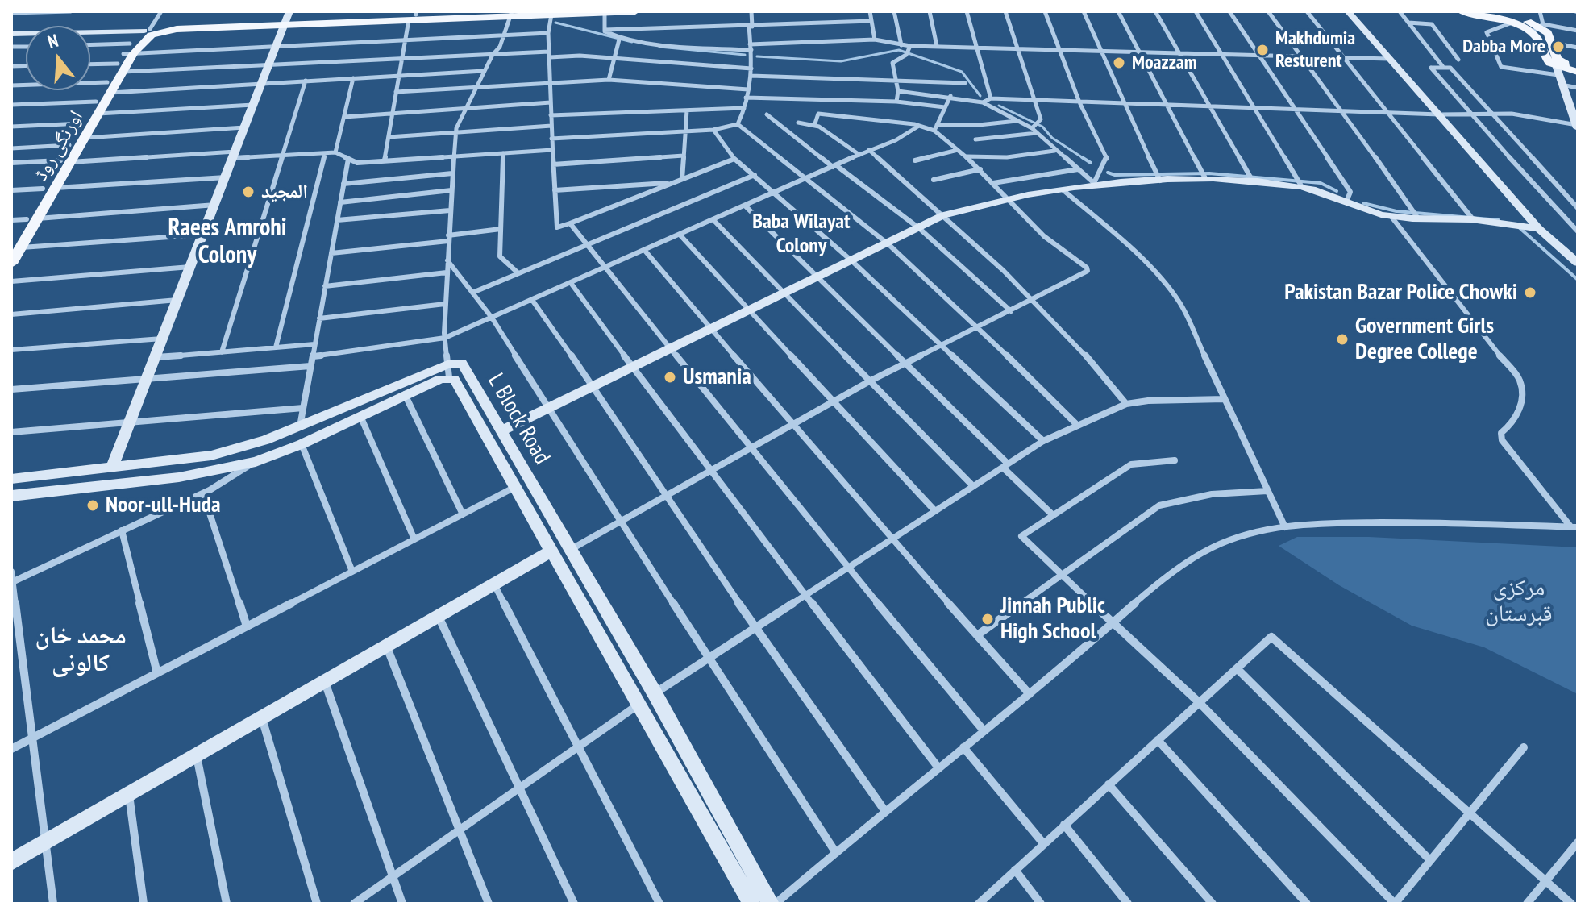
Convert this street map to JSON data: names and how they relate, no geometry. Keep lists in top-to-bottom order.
{
  "streets": {
    "main road": ["اورنگی روڈ"],
    "street": ["L Block Road"]
  },
  "districts": ["Baba Wilayat Colony", "Raees Amrohi Colony", "محمد خان کالونی"],
  "parks": ["مرکزی قبرستان"],
  "places": [
    "Dabba More",
    "Makhdumia Resturent",
    "Moazzam",
    "المجید",
    "Pakistan Bazar Police Chowki",
    "Government Girls Degree College",
    "Usmania",
    "Noor-ull-Huda",
    "Jinnah Public High School"
  ],
  "north": "top"
}
